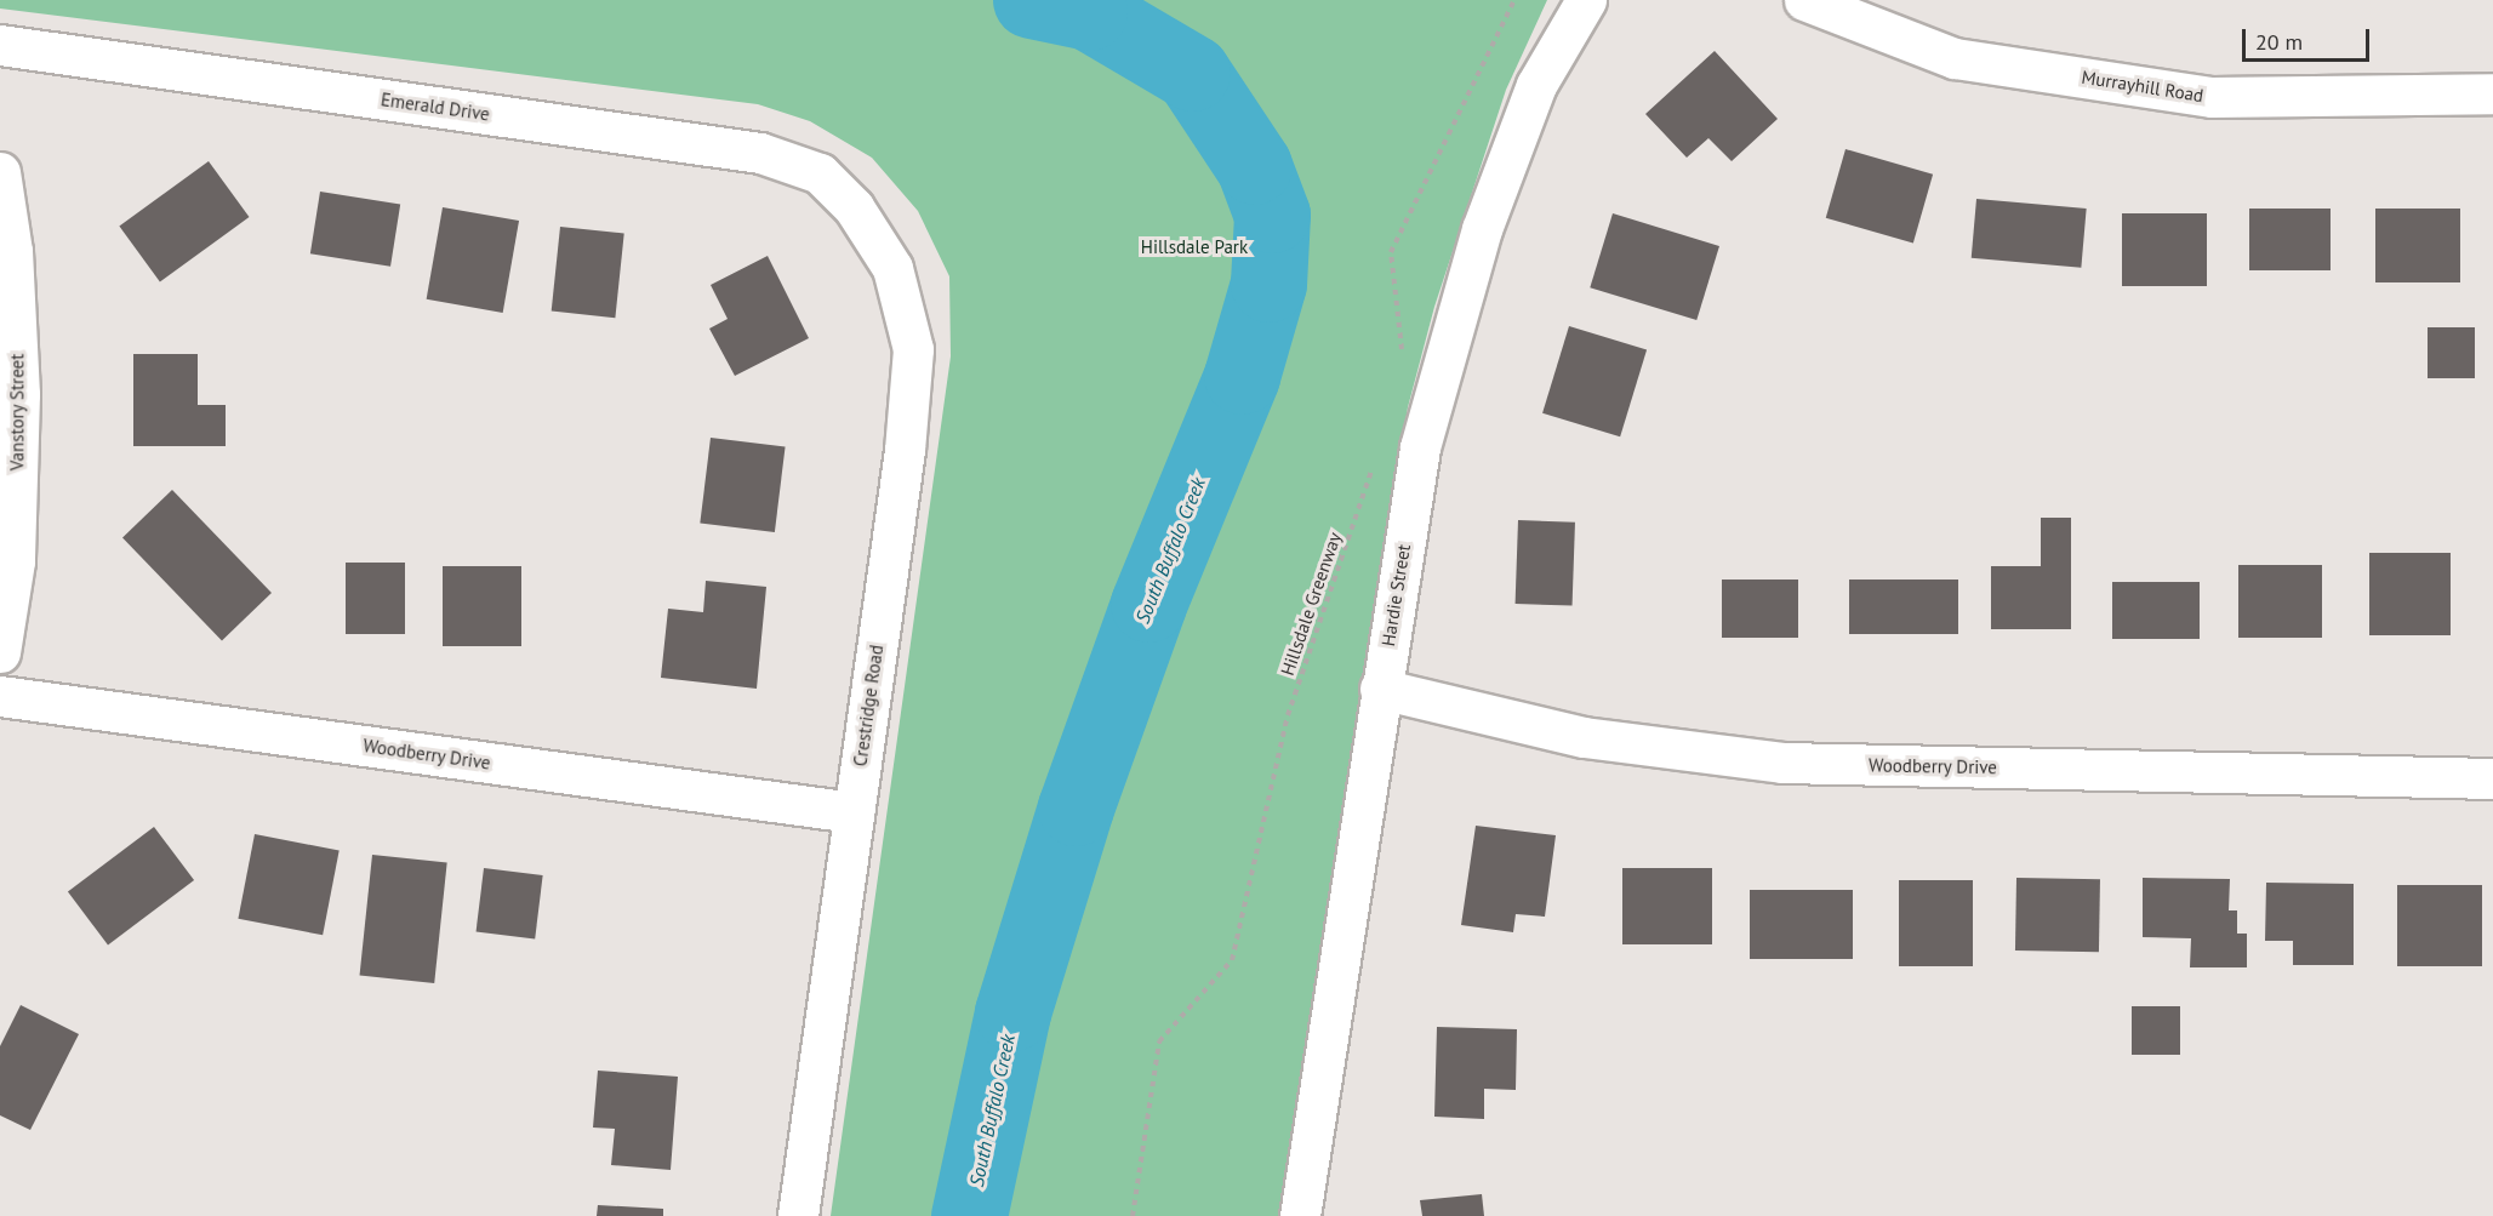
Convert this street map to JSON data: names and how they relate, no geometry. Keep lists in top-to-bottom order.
{
  "streets": {
    "street": [
      "Murrayhill Road",
      "Emerald Drive",
      "Vanstory Street",
      "Hardie Street",
      "Crestridge Road",
      "Woodberry Drive"
    ],
    "path": ["Hillsdale Greenway"]
  },
  "crossings": [
    ["Emerald Drive", "Crestridge Road"],
    ["Hardie Street", "Woodberry Drive"],
    ["Crestridge Road", "Woodberry Drive"]
  ],
  "water": ["South Buffalo Creek"],
  "parks": ["Hillsdale Park"],
  "scale_bar": "20 m"
}
